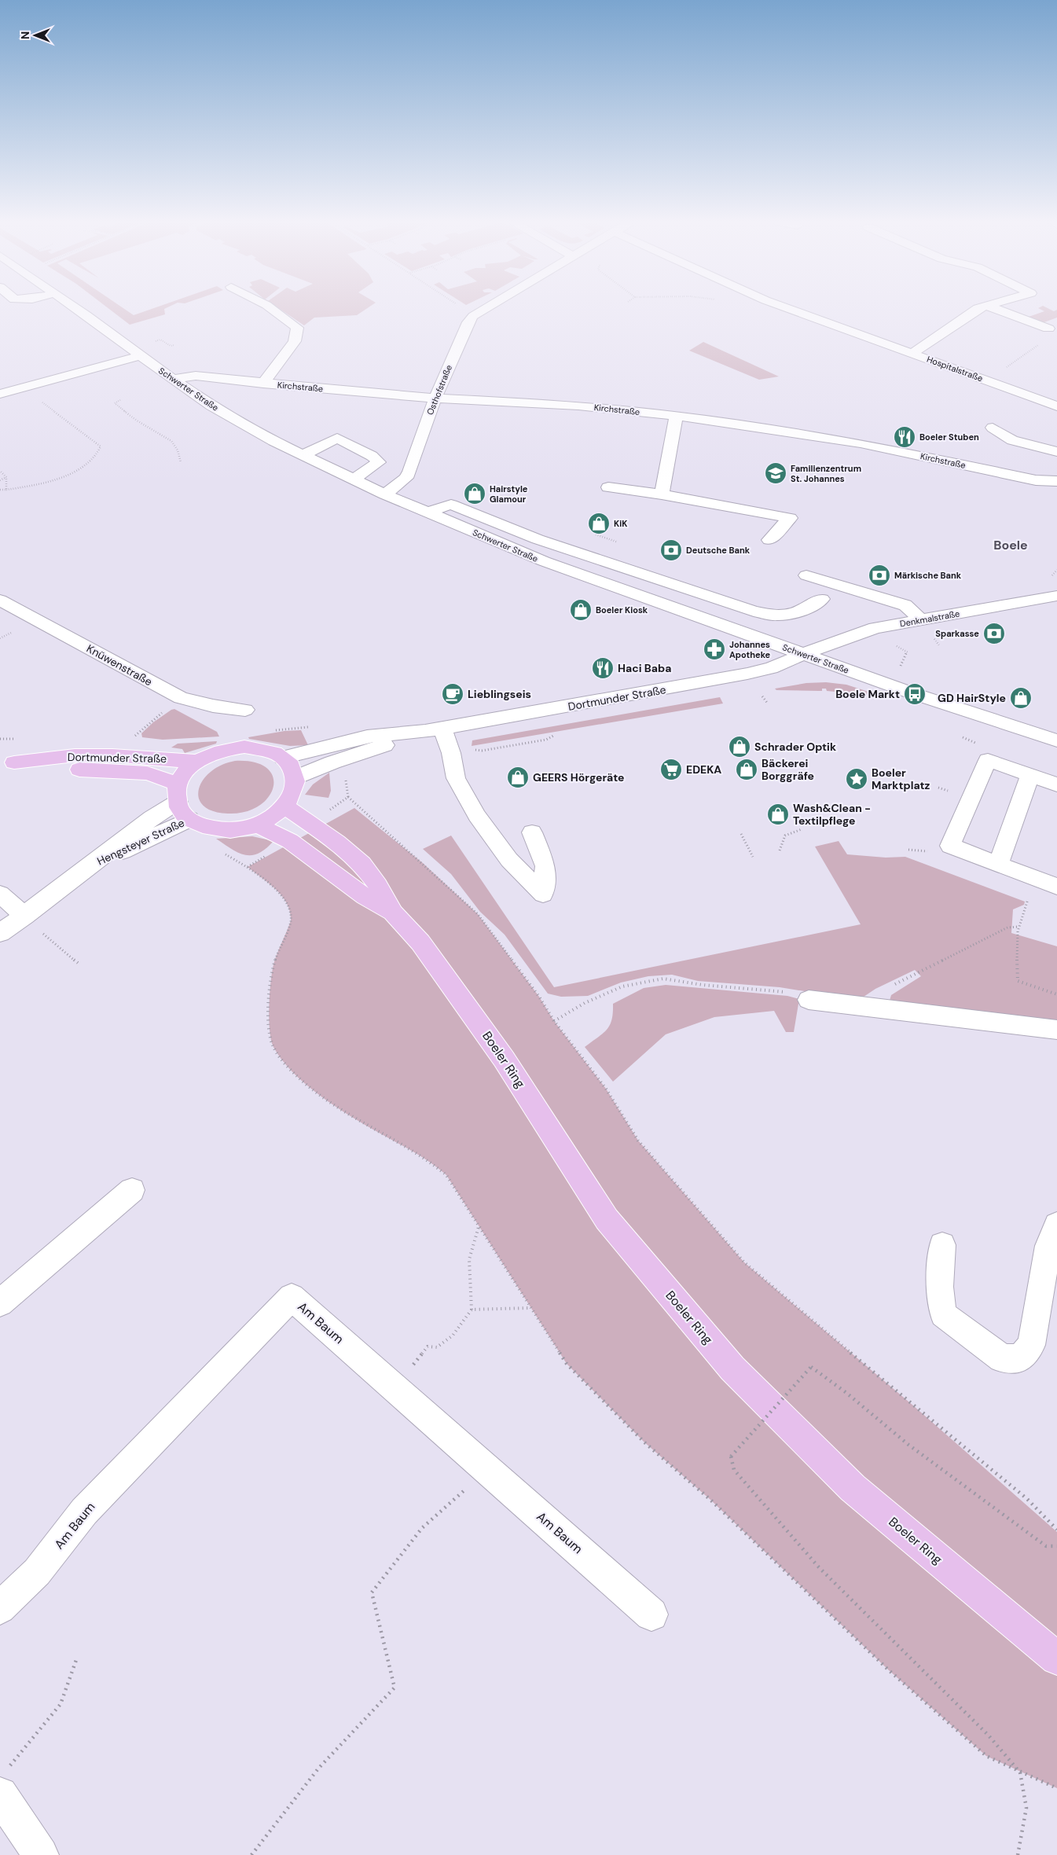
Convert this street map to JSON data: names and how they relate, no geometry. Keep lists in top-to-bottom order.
{
  "streets": {
    "main road": ["Dortmunder Straße", "Boeler Ring"],
    "street": [
      "Hospitalstraße",
      "Kirchstraße",
      "Schwerter Straße",
      "Osthofstraße",
      "Denkmalstraße",
      "Knüwenstraße",
      "Hengsteyer Straße",
      "Am Baum"
    ]
  },
  "crossings": [
    ["Kirchstraße", "Schwerter Straße"],
    ["Kirchstraße", "Osthofstraße"],
    ["Schwerter Straße", "Osthofstraße"],
    ["Schwerter Straße", "Denkmalstraße"],
    ["Schwerter Straße", "Dortmunder Straße"],
    ["Denkmalstraße", "Dortmunder Straße"],
    ["Dortmunder Straße", "Hengsteyer Straße"],
    ["Dortmunder Straße", "Boeler Ring"],
    ["Hengsteyer Straße", "Boeler Ring"]
  ],
  "districts": ["Boele"],
  "places": {
    "restaurant": ["Boeler Stuben", "Haci Baba"],
    "school or university": ["Familienzentrum St. Johannes"],
    "shop": [
      "Hairstyle Glamour",
      "KiK",
      "Boeler Kiosk",
      "GD HairStyle",
      "Schrader Optik",
      "Bäckerei Borggräfe",
      "GEERS Hörgeräte",
      "Wash&Clean - Textilpflege"
    ],
    "bank": ["Deutsche Bank", "Märkische Bank", "Sparkasse"],
    "pharmacy": ["Johannes Apotheke"],
    "cafe": ["Lieblingseis"],
    "bus stop": ["Boele Markt"],
    "supermarket": ["EDEKA"],
    "place": ["Boeler Marktplatz"]
  },
  "north": "left"
}
